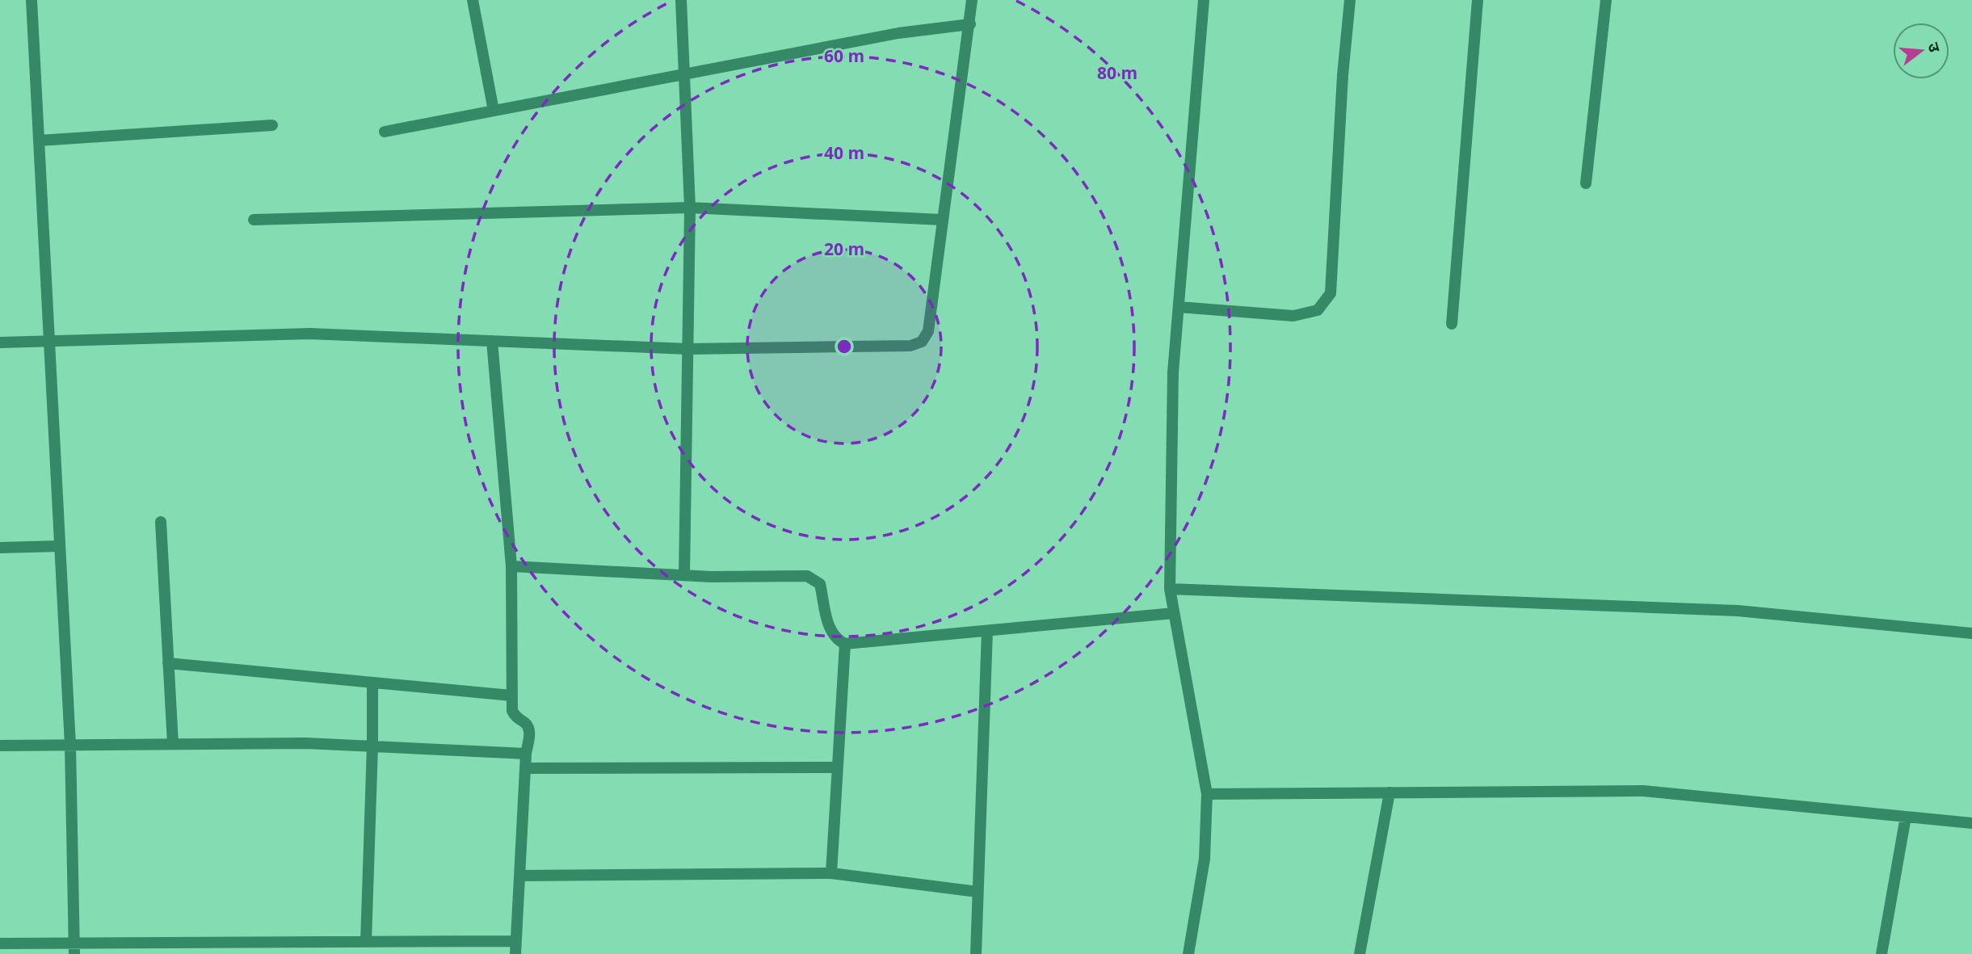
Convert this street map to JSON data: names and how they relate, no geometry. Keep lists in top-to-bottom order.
{
  "north": "right",
  "rings": [
    "60 m",
    "80 m",
    "40 m",
    "20 m"
  ]
}
